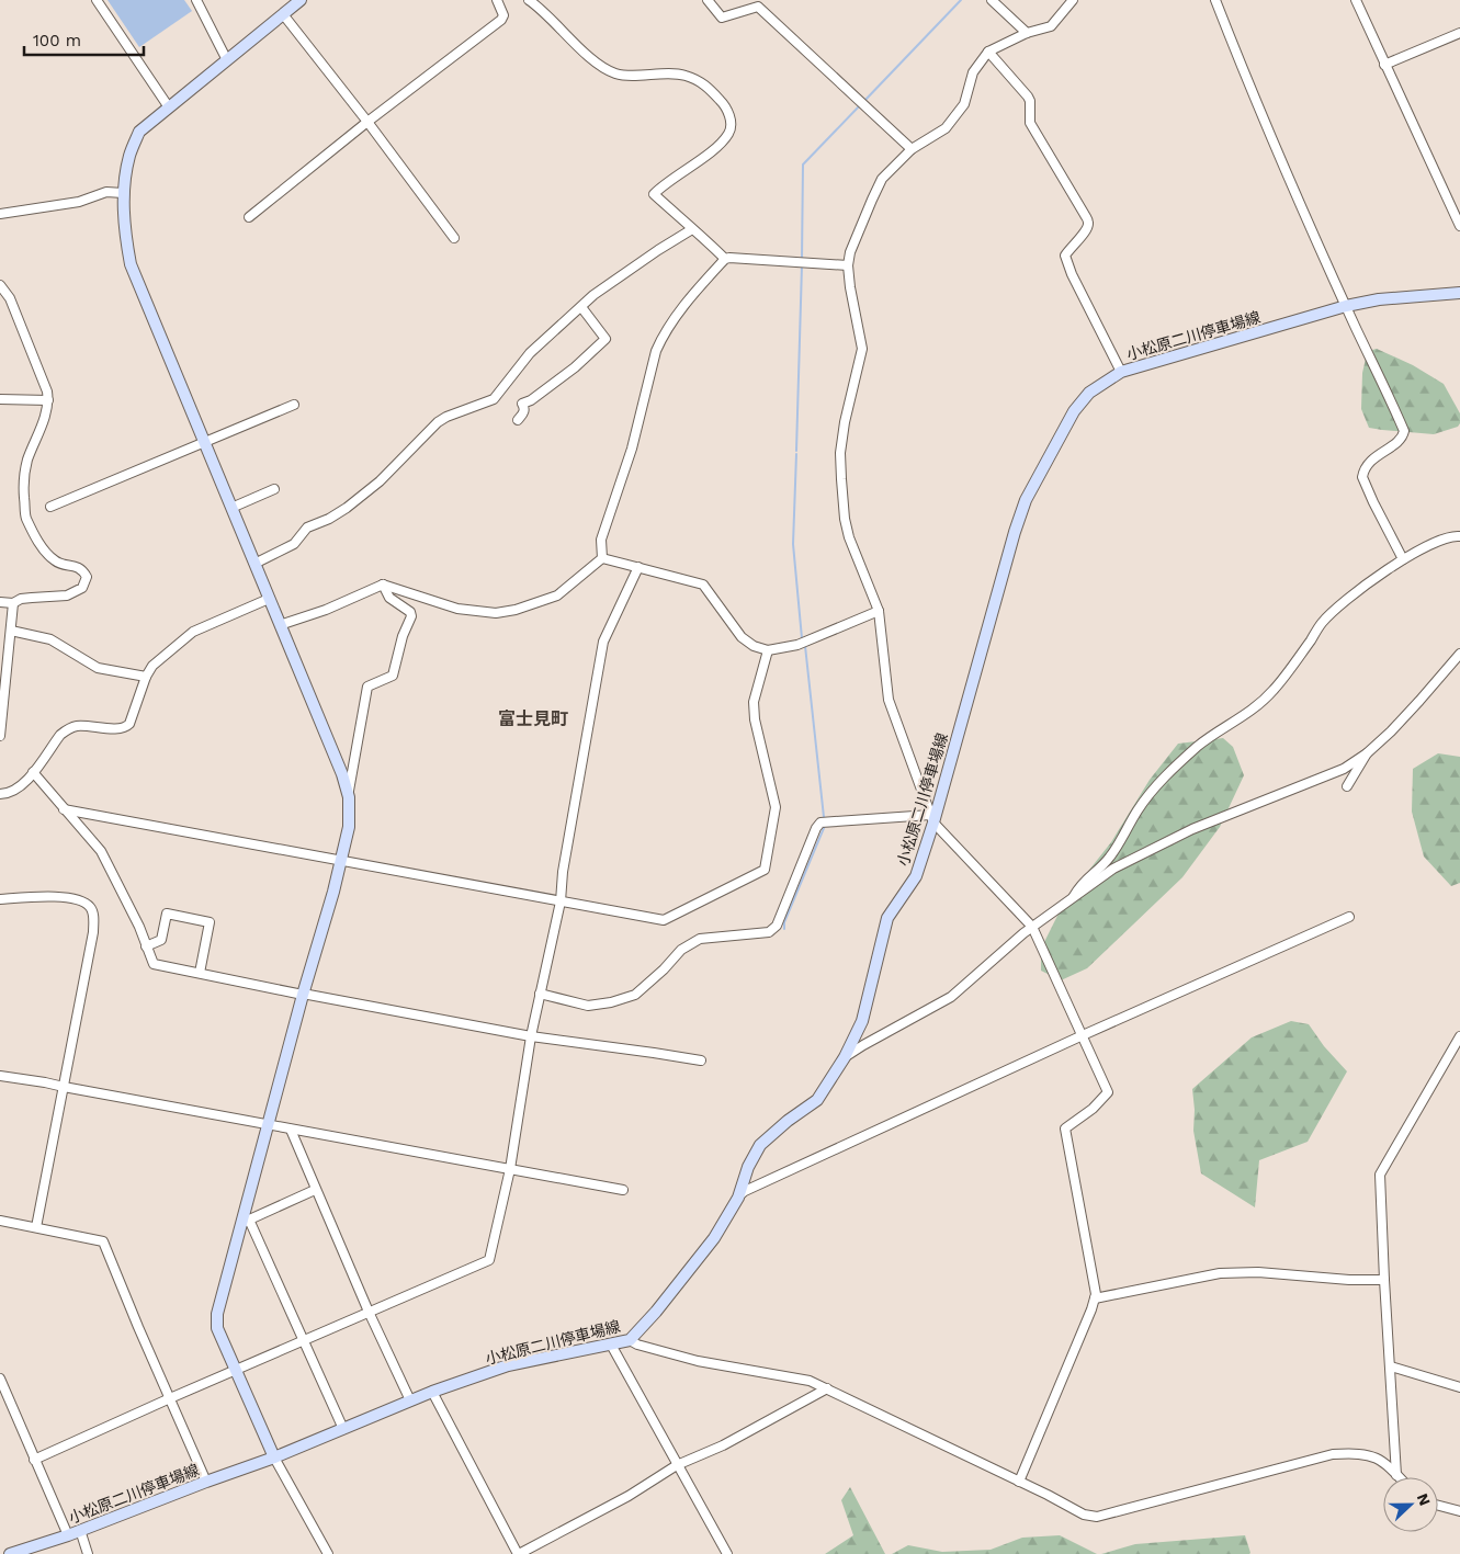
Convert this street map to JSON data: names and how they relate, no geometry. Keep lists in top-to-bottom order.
{
  "streets": {
    "main road": ["小松原二川停車場線"]
  },
  "districts": ["富士見町"],
  "scale_bar": "100 m",
  "north": "right"
}
